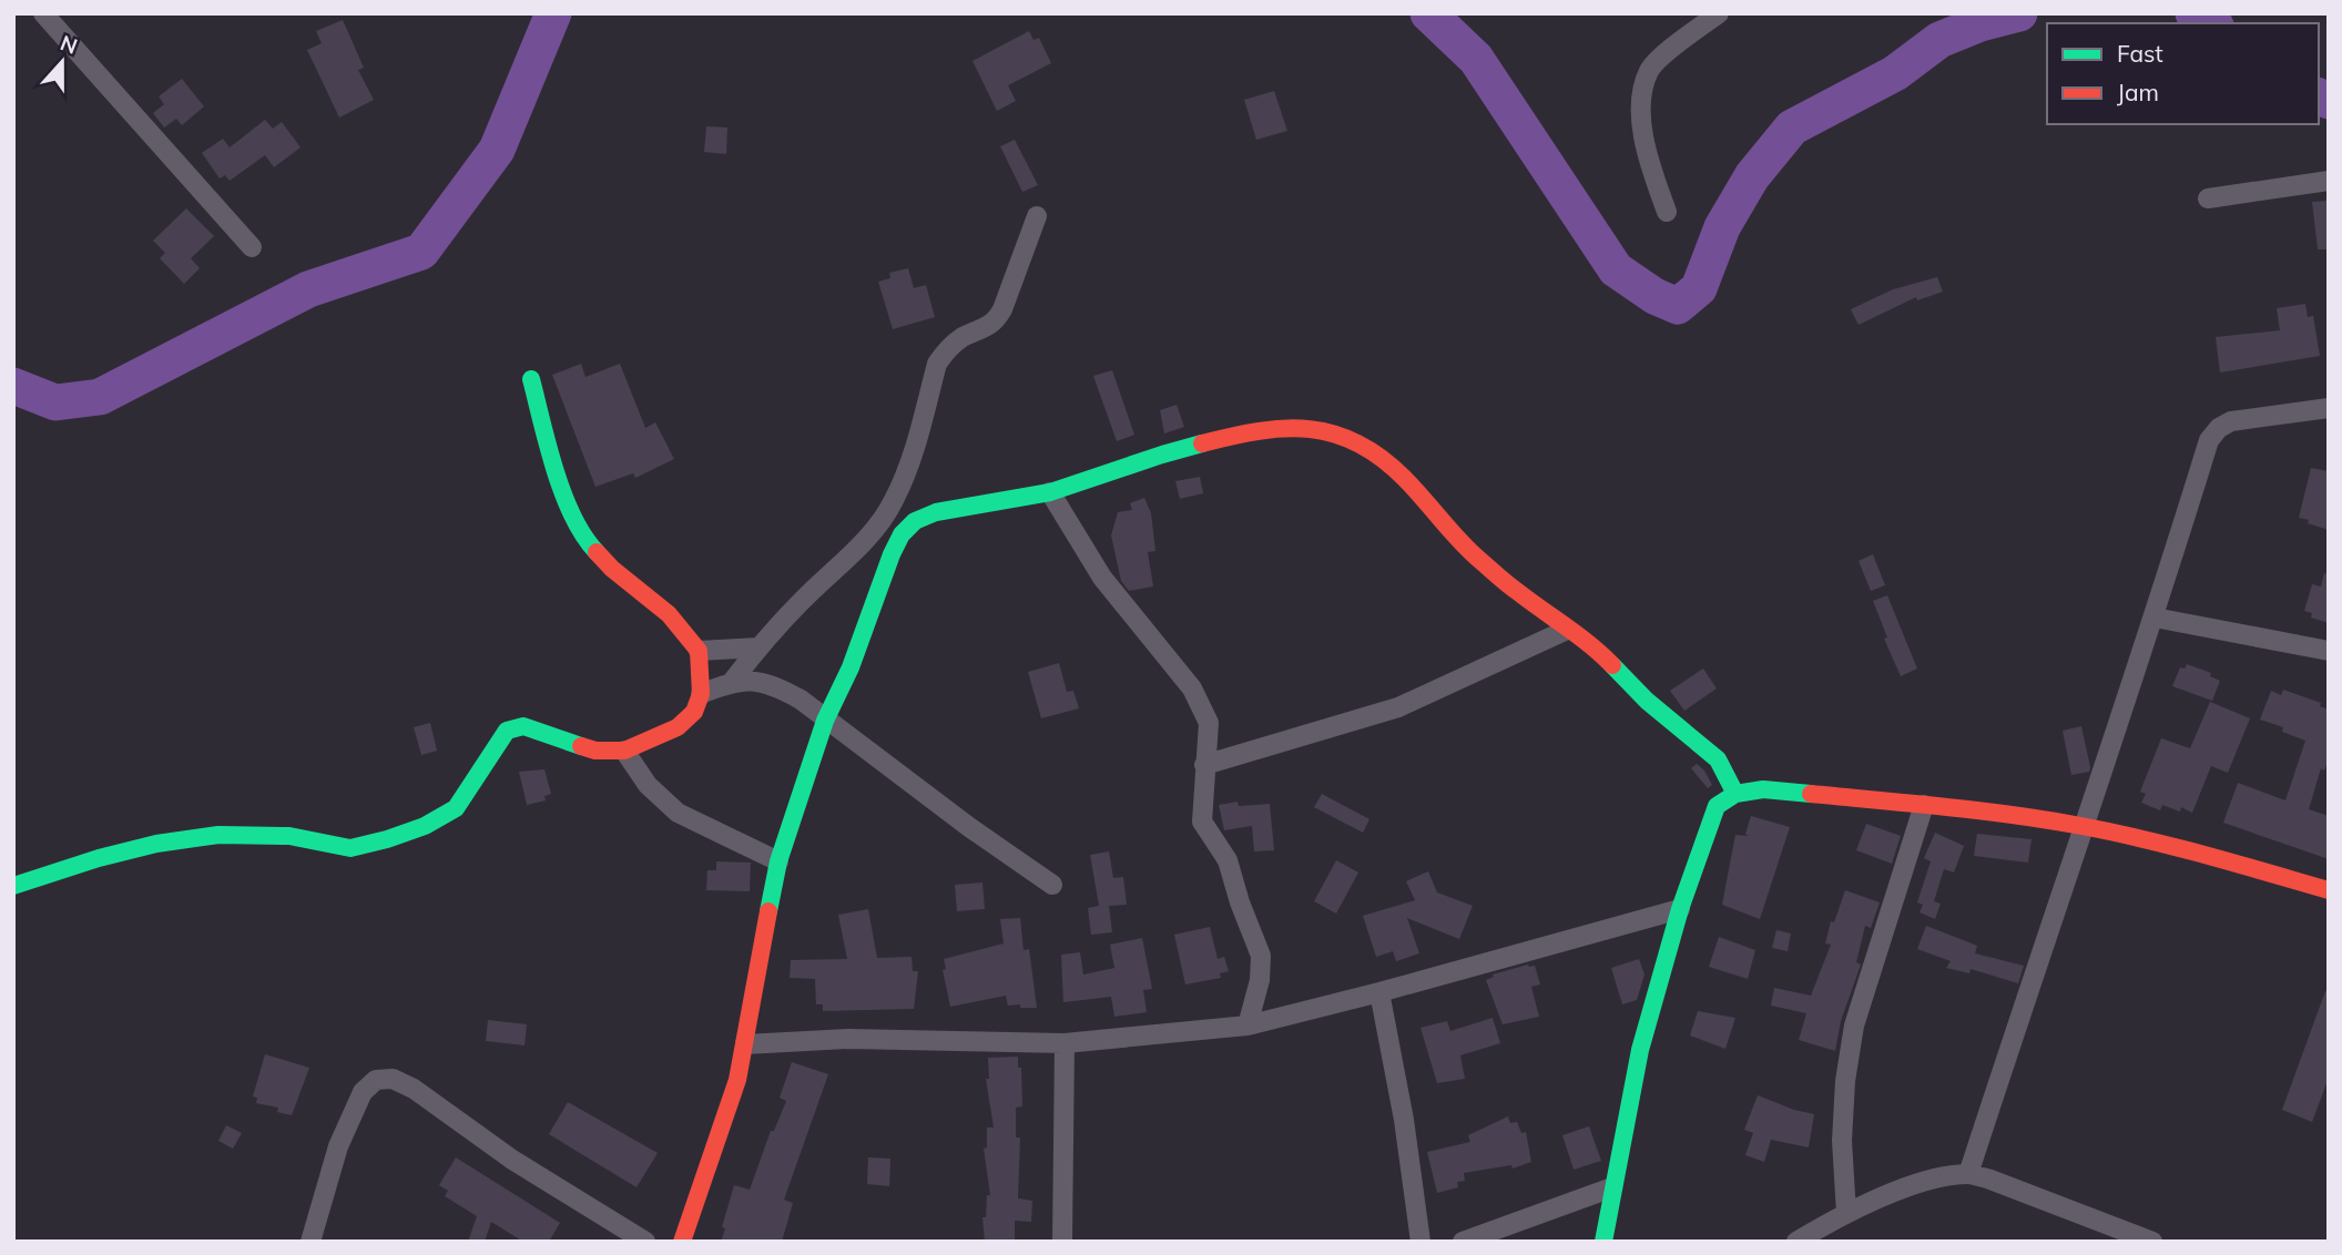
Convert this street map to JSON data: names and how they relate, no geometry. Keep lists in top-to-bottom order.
{
  "legend": ["Fast", "Jam"],
  "north": "top"
}
